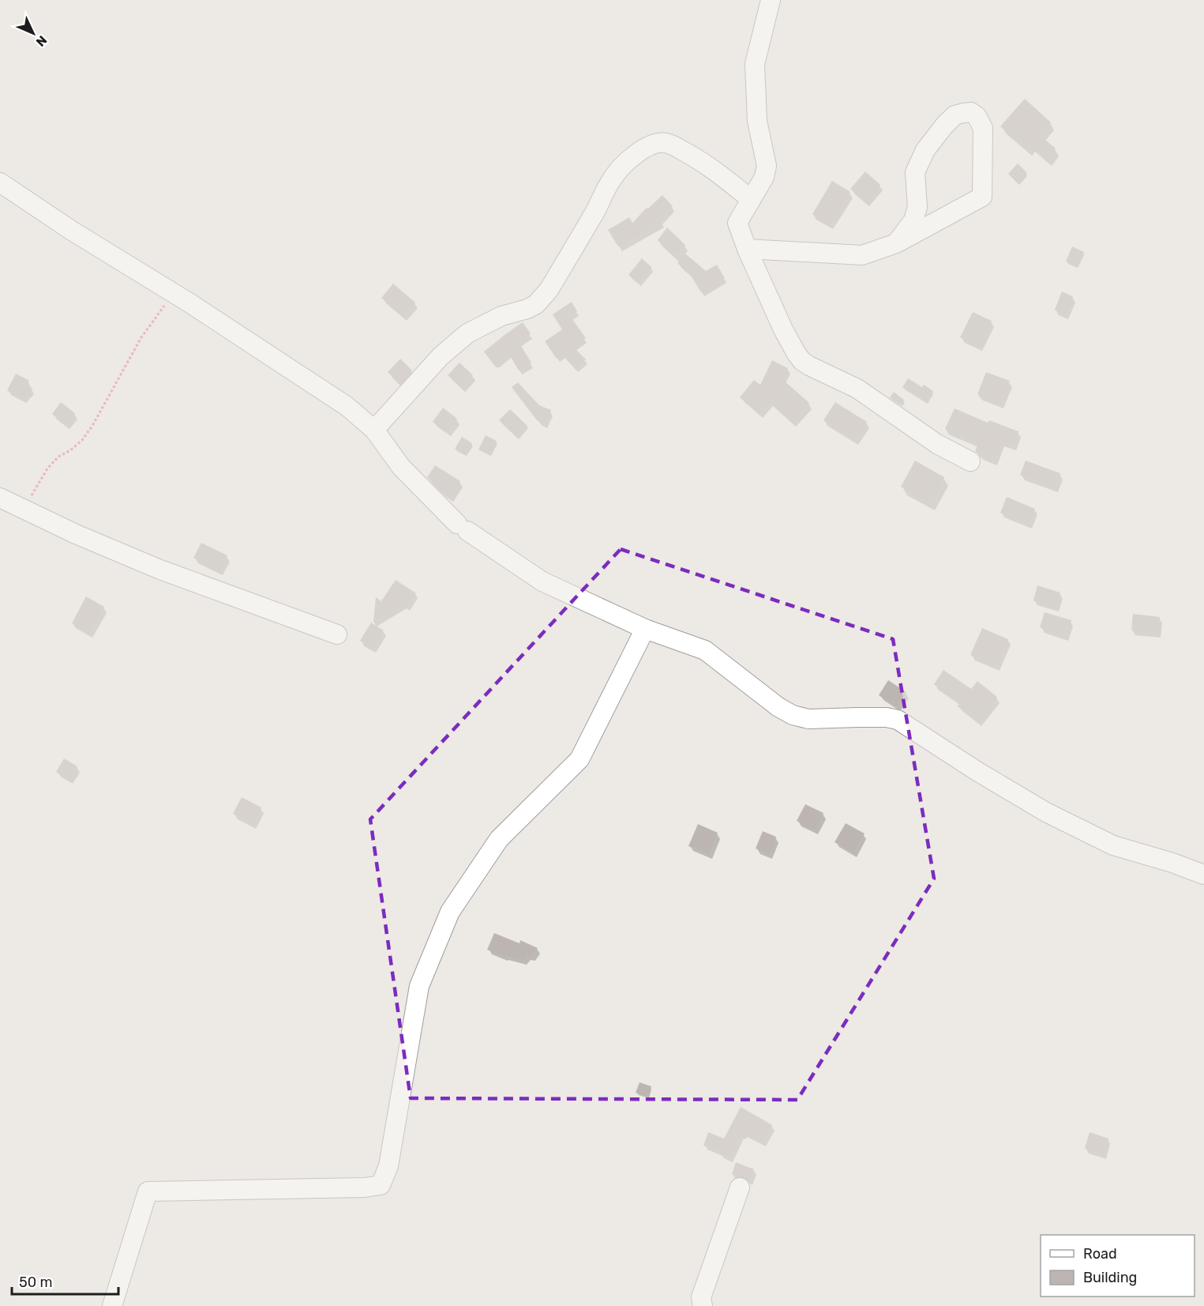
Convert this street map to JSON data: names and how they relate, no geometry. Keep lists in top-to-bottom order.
{
  "legend": ["Road", "Building"],
  "scale_bar": "50 m",
  "north": "bottom right"
}
